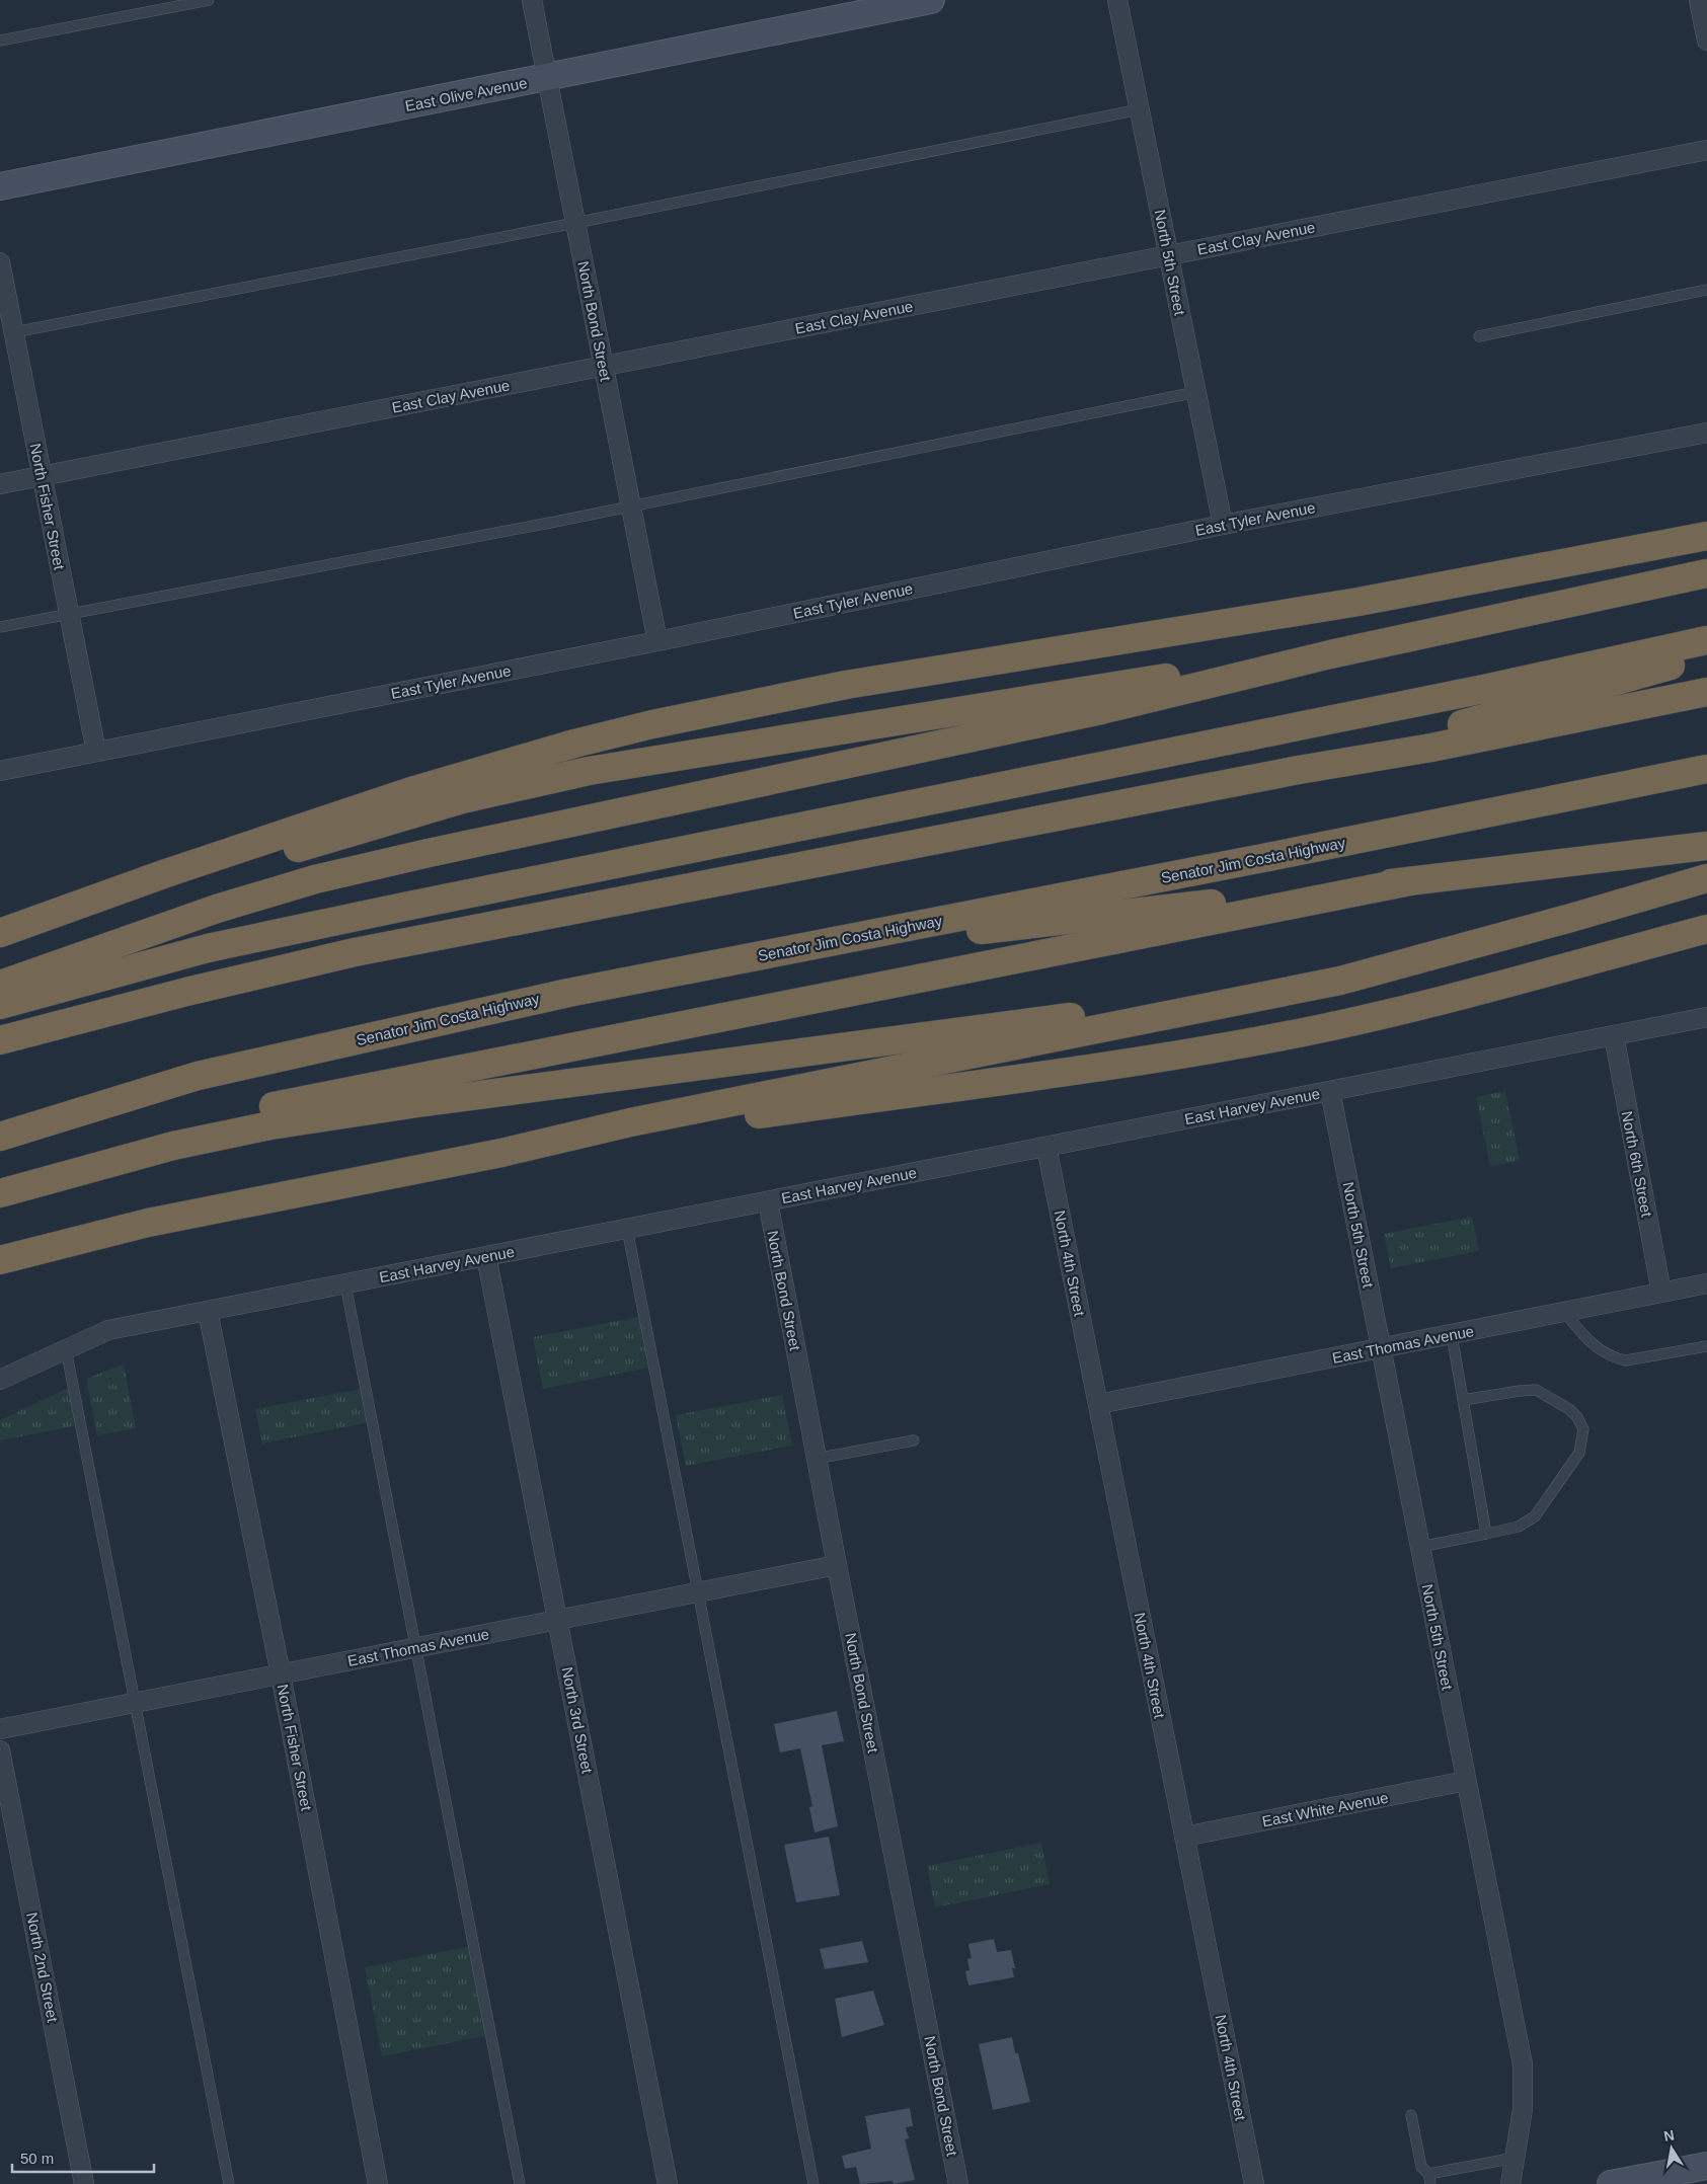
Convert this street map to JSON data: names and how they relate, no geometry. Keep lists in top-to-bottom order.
{
  "streets": {
    "highway": ["Senator Jim Costa Highway"],
    "main road": ["East Olive Avenue"],
    "street": [
      "East Clay Avenue",
      "North 5th Street",
      "North Bond Street",
      "North Fisher Street",
      "East Tyler Avenue",
      "East Harvey Avenue",
      "North 6th Street",
      "North 4th Street",
      "East Thomas Avenue",
      "North 3rd Street",
      "East White Avenue",
      "North 2nd Street"
    ]
  },
  "crossings": [
    ["East Olive Avenue", "North Bond Street"],
    ["East Clay Avenue", "North 5th Street"],
    ["East Clay Avenue", "North Bond Street"],
    ["East Clay Avenue", "North Fisher Street"],
    ["North 5th Street", "East Tyler Avenue"],
    ["North 5th Street", "East Harvey Avenue"],
    ["North 5th Street", "East Thomas Avenue"],
    ["North 5th Street", "East White Avenue"],
    ["North Bond Street", "East Tyler Avenue"],
    ["North Bond Street", "East Harvey Avenue"],
    ["North Bond Street", "East Thomas Avenue"],
    ["North Fisher Street", "East Tyler Avenue"],
    ["North Fisher Street", "East Harvey Avenue"],
    ["North Fisher Street", "East Thomas Avenue"],
    ["East Harvey Avenue", "North 6th Street"],
    ["East Harvey Avenue", "North 4th Street"],
    ["East Harvey Avenue", "North 3rd Street"],
    ["North 6th Street", "East Thomas Avenue"],
    ["North 4th Street", "East Thomas Avenue"],
    ["North 4th Street", "East White Avenue"],
    ["East Thomas Avenue", "North 3rd Street"]
  ],
  "scale_bar": "50 m",
  "north": "top"
}
